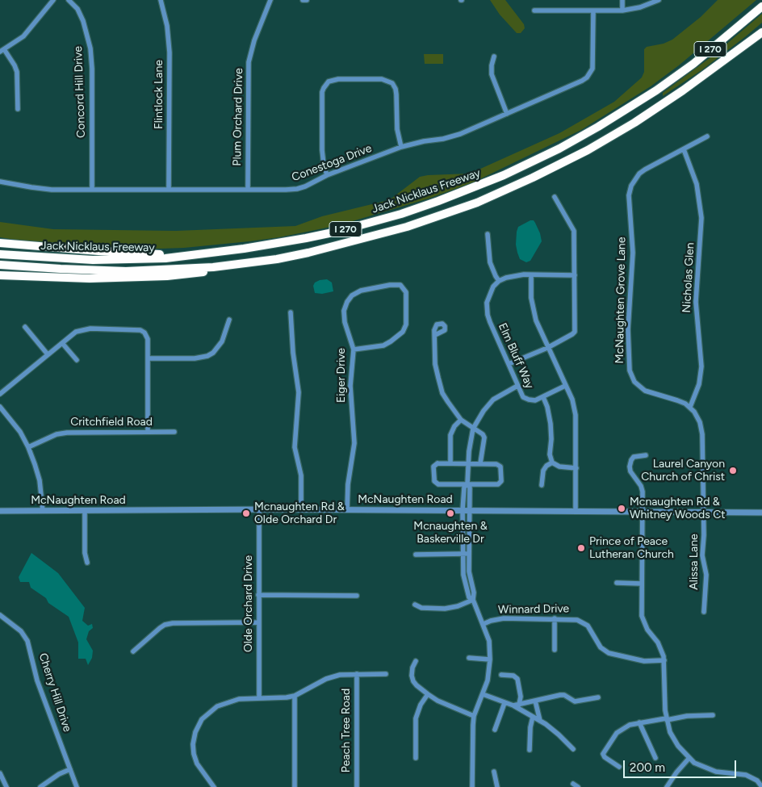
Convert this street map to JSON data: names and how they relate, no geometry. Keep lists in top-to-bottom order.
{
  "streets": {
    "highway": ["I 270", "Jack Nicklaus Freeway"],
    "street": [
      "Concord Hill Drive",
      "Flintlock Lane",
      "Plum Orchard Drive",
      "Conestoga Drive",
      "Nicholas Glen",
      "McNaughten Grove Lane",
      "Elm Bluff Way",
      "Eiger Drive",
      "Critchfield Road",
      "McNaughten Road",
      "Alissa Lane",
      "Olde Orchard Drive",
      "Winnard Drive",
      "Cherry Hill Drive",
      "Peach Tree Road"
    ]
  },
  "crossings": [
    ["Concord Hill Drive", "Conestoga Drive"],
    ["Flintlock Lane", "Conestoga Drive"],
    ["Plum Orchard Drive", "Conestoga Drive"],
    ["Nicholas Glen", "McNaughten Grove Lane"],
    ["Eiger Drive", "McNaughten Road"],
    ["McNaughten Road", "Alissa Lane"],
    ["McNaughten Road", "Olde Orchard Drive"]
  ],
  "places": [
    "Laurel Canyon Church of Christ",
    "Mcnaughten Rd & Whitney Woods Ct",
    "Mcnaughten Rd & Olde Orchard Dr",
    "Mcnaughten & Baskerville Dr",
    "Prince of Peace Lutheran Church"
  ],
  "scale_bar": "200 m"
}
